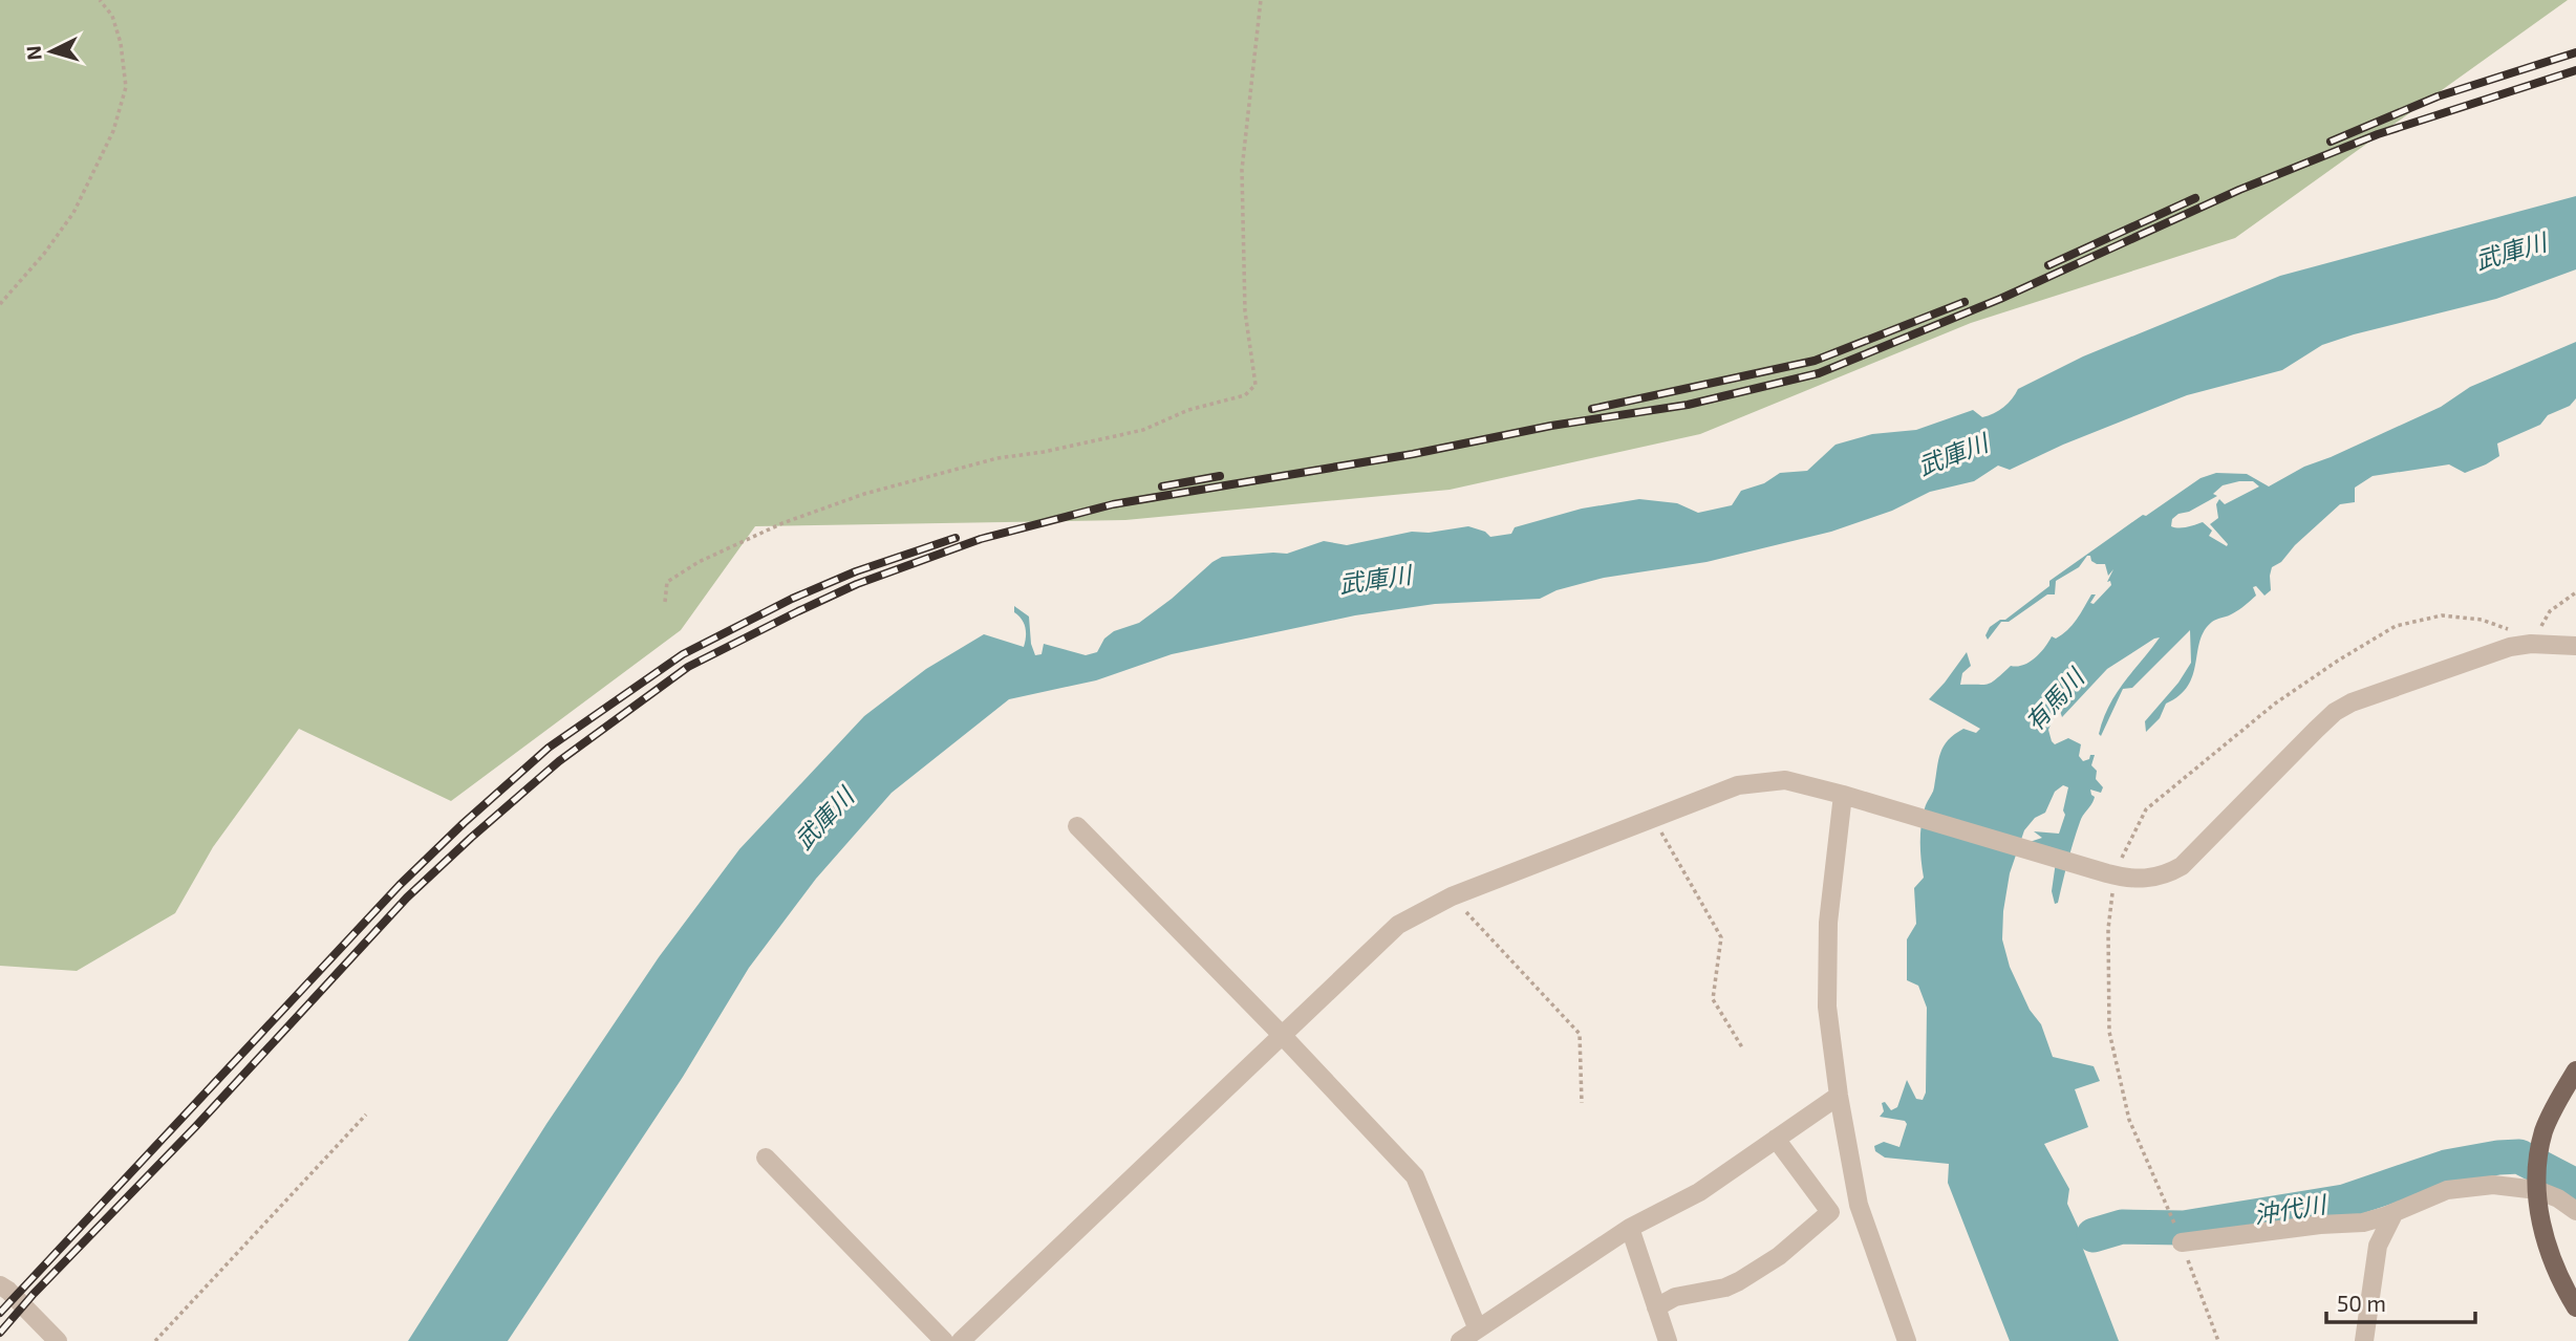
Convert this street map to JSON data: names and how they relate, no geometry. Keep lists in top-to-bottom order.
{
  "water": ["武庫川", "有馬川", "沖代川"],
  "scale_bar": "50 m",
  "north": "left"
}
